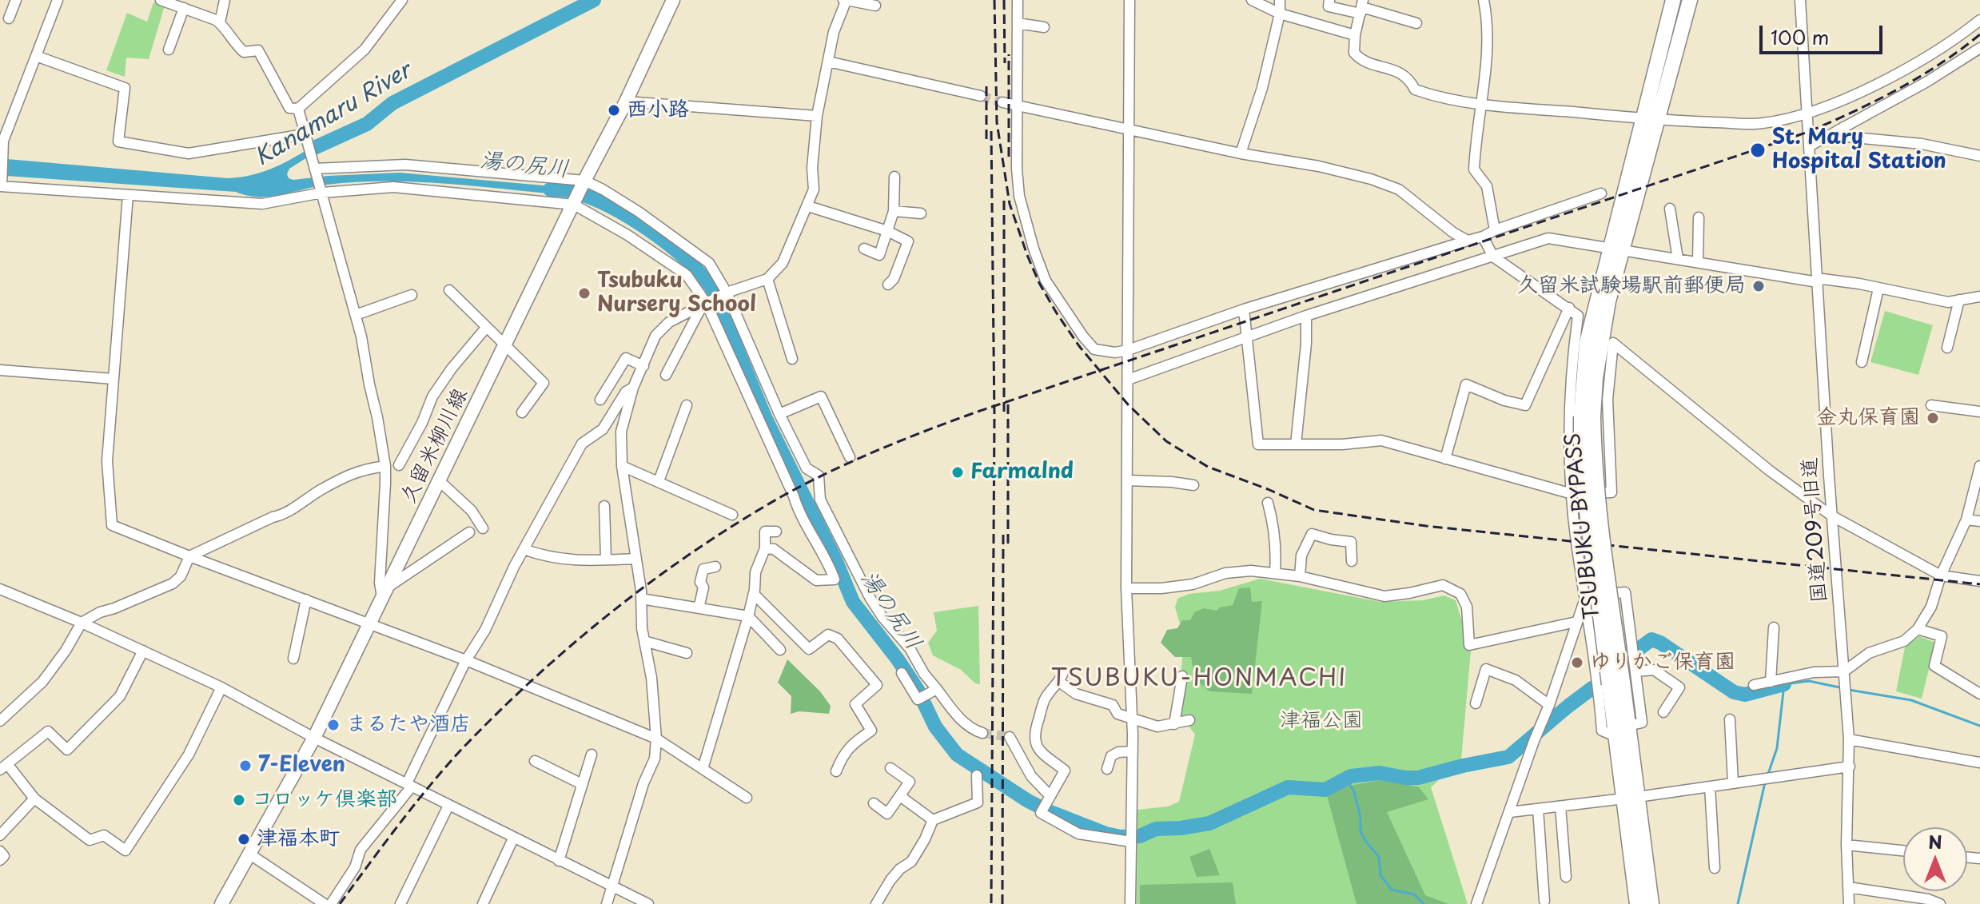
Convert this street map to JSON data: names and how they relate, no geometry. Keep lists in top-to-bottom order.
{
  "streets": {
    "highway": ["TSUBUKU BYPASS"],
    "main road": ["久留米柳川線"],
    "street": ["国道209号旧道"]
  },
  "districts": ["TSUBUKU-HONMACHI"],
  "water": ["Kanamaru River", "湯の尻川"],
  "parks": ["津福公園"],
  "places": [
    "西小路",
    "St. Mary Hospital Station",
    "久留米試験場駅前郵便局",
    "Tsubuku Nursery School",
    "金丸保育園",
    "Farmalnd",
    "ゆりかご保育園",
    "まるたや酒店",
    "7-Eleven",
    "コロッケ倶楽部",
    "津福本町"
  ],
  "scale_bar": "100 m",
  "north": "top"
}
